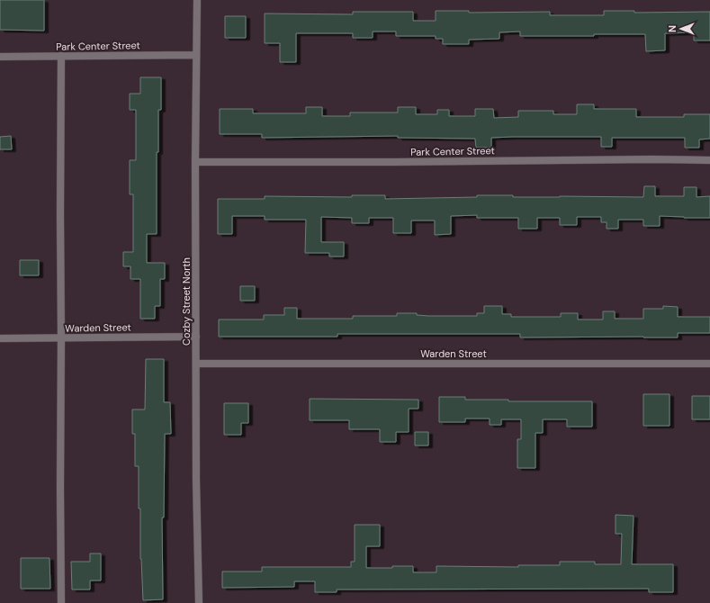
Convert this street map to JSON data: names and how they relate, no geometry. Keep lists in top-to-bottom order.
{
  "streets": {
    "street": ["Park Center Street", "Cozby Street North", "Warden Street"]
  },
  "crossings": [
    ["Park Center Street", "Cozby Street North"],
    ["Cozby Street North", "Warden Street"]
  ],
  "north": "left"
}
